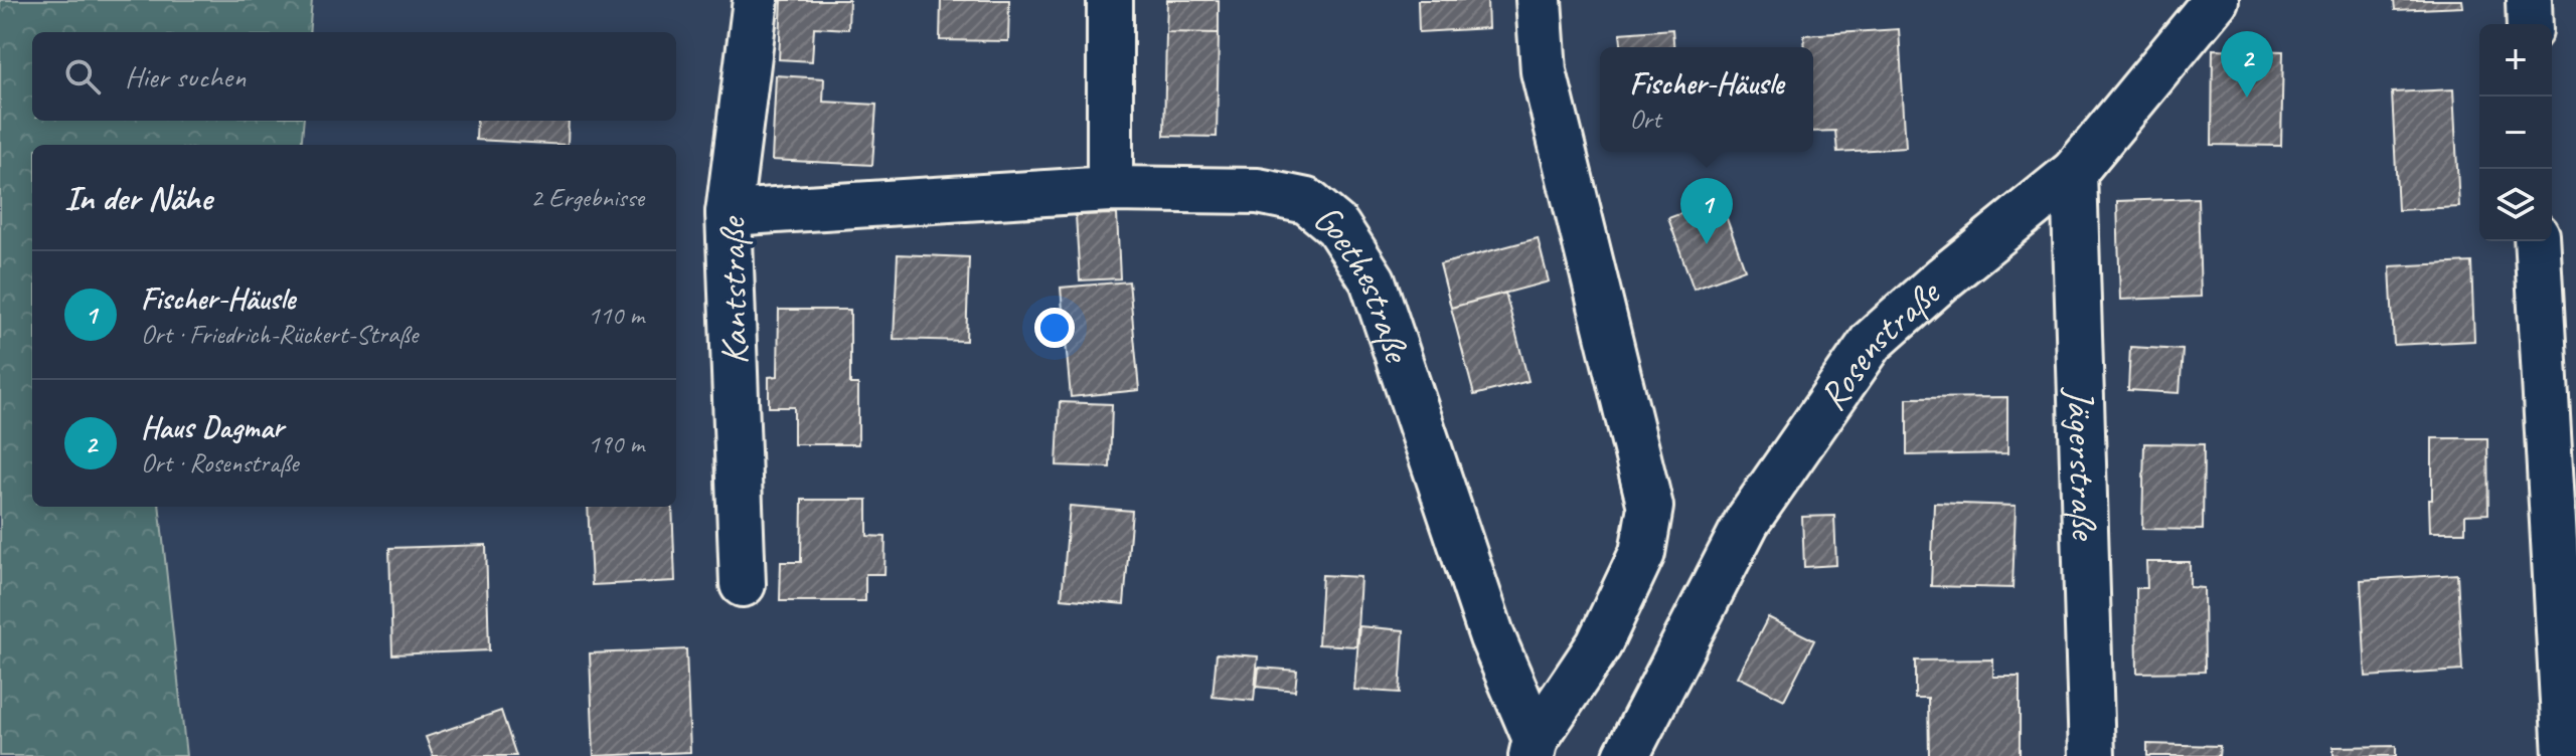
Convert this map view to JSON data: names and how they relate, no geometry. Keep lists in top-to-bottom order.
{
  "streets": {
    "street": [
      "Goethestraße",
      "Kantstraße",
      "Rosenstraße",
      "Jägerstraße"
    ]
  },
  "crossings": [
    ["Goethestraße", "Kantstraße"],
    ["Rosenstraße", "Jägerstraße"]
  ],
  "page": {
    "map_buttons": ["+", "−"],
    "pins": ["2", "1"],
    "search": "Hier suchen",
    "popup": ["Fischer-Häusle", "Ort"],
    "heading": ["In der Nähe", "2 Ergebnisse"],
    "list": [
      {
        "mark": "1",
        "name": "Fischer-Häusle",
        "note": "Ort · Friedrich-Rückert-Straße",
        "value": "110 m"
      },
      {
        "mark": "2",
        "name": "Haus Dagmar",
        "note": "Ort · Rosenstraße",
        "value": "190 m"
      }
    ]
  }
}
